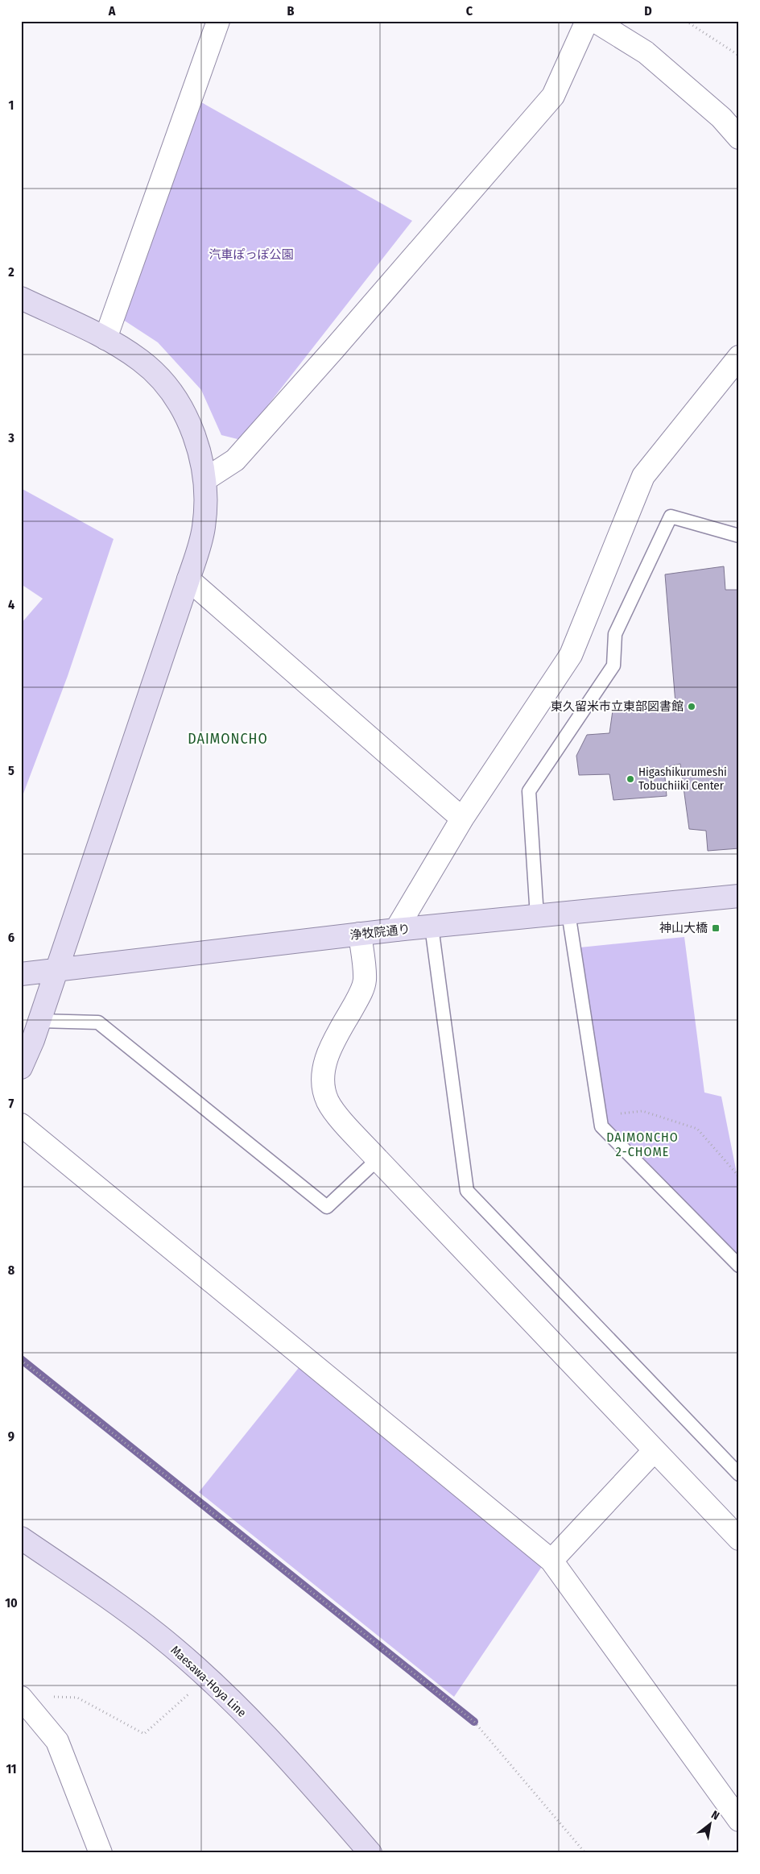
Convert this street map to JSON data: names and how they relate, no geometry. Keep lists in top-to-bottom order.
{
  "streets": {
    "street": ["浄牧院通り", "Maesawa-Hoya Line"]
  },
  "districts": ["DAIMONCHO", "DAIMONCHO 2-CHOME"],
  "parks": ["汽車ぽっぽ公園"],
  "places": {
    "other": ["東久留米市立東部図書館", "Higashikurumeshi Tobuchiiki Center"],
    "transit": ["神山大橋"]
  },
  "north": "top right",
  "grid": {
    "columns": [
      "A",
      "B",
      "C",
      "D"
    ],
    "rows": [
      "1",
      "2",
      "3",
      "4",
      "5",
      "6",
      "7",
      "8",
      "9",
      "10",
      "11"
    ]
  }
}
